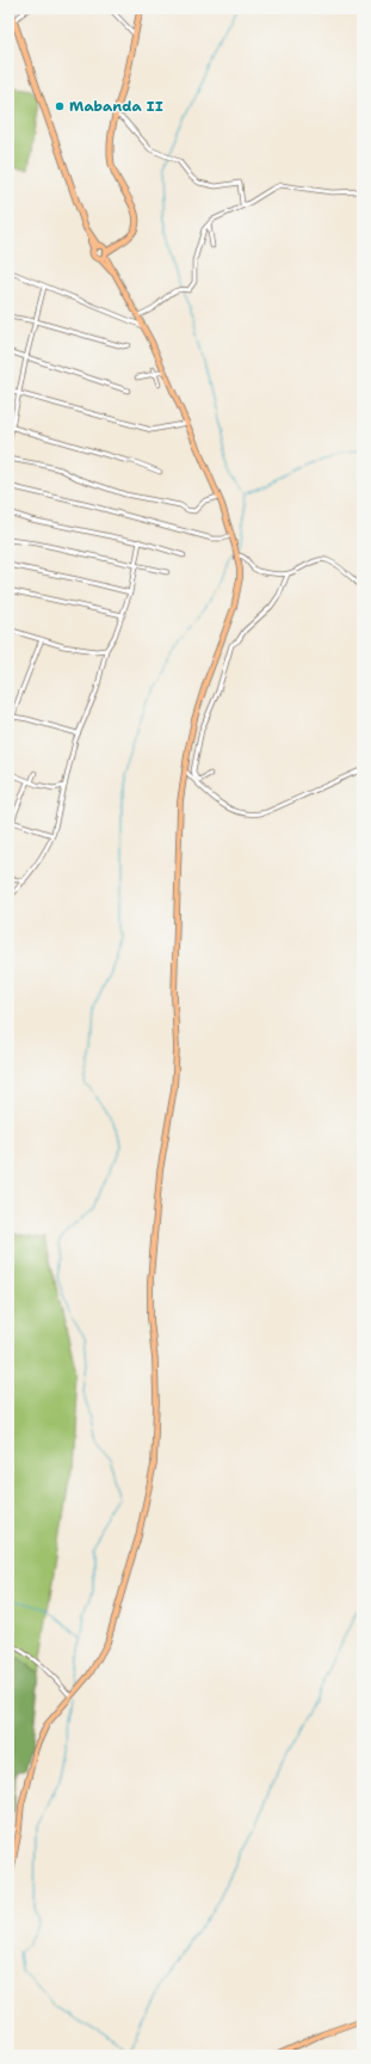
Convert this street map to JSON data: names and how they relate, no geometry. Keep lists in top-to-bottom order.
{
  "places": ["Mabanda II"]
}
